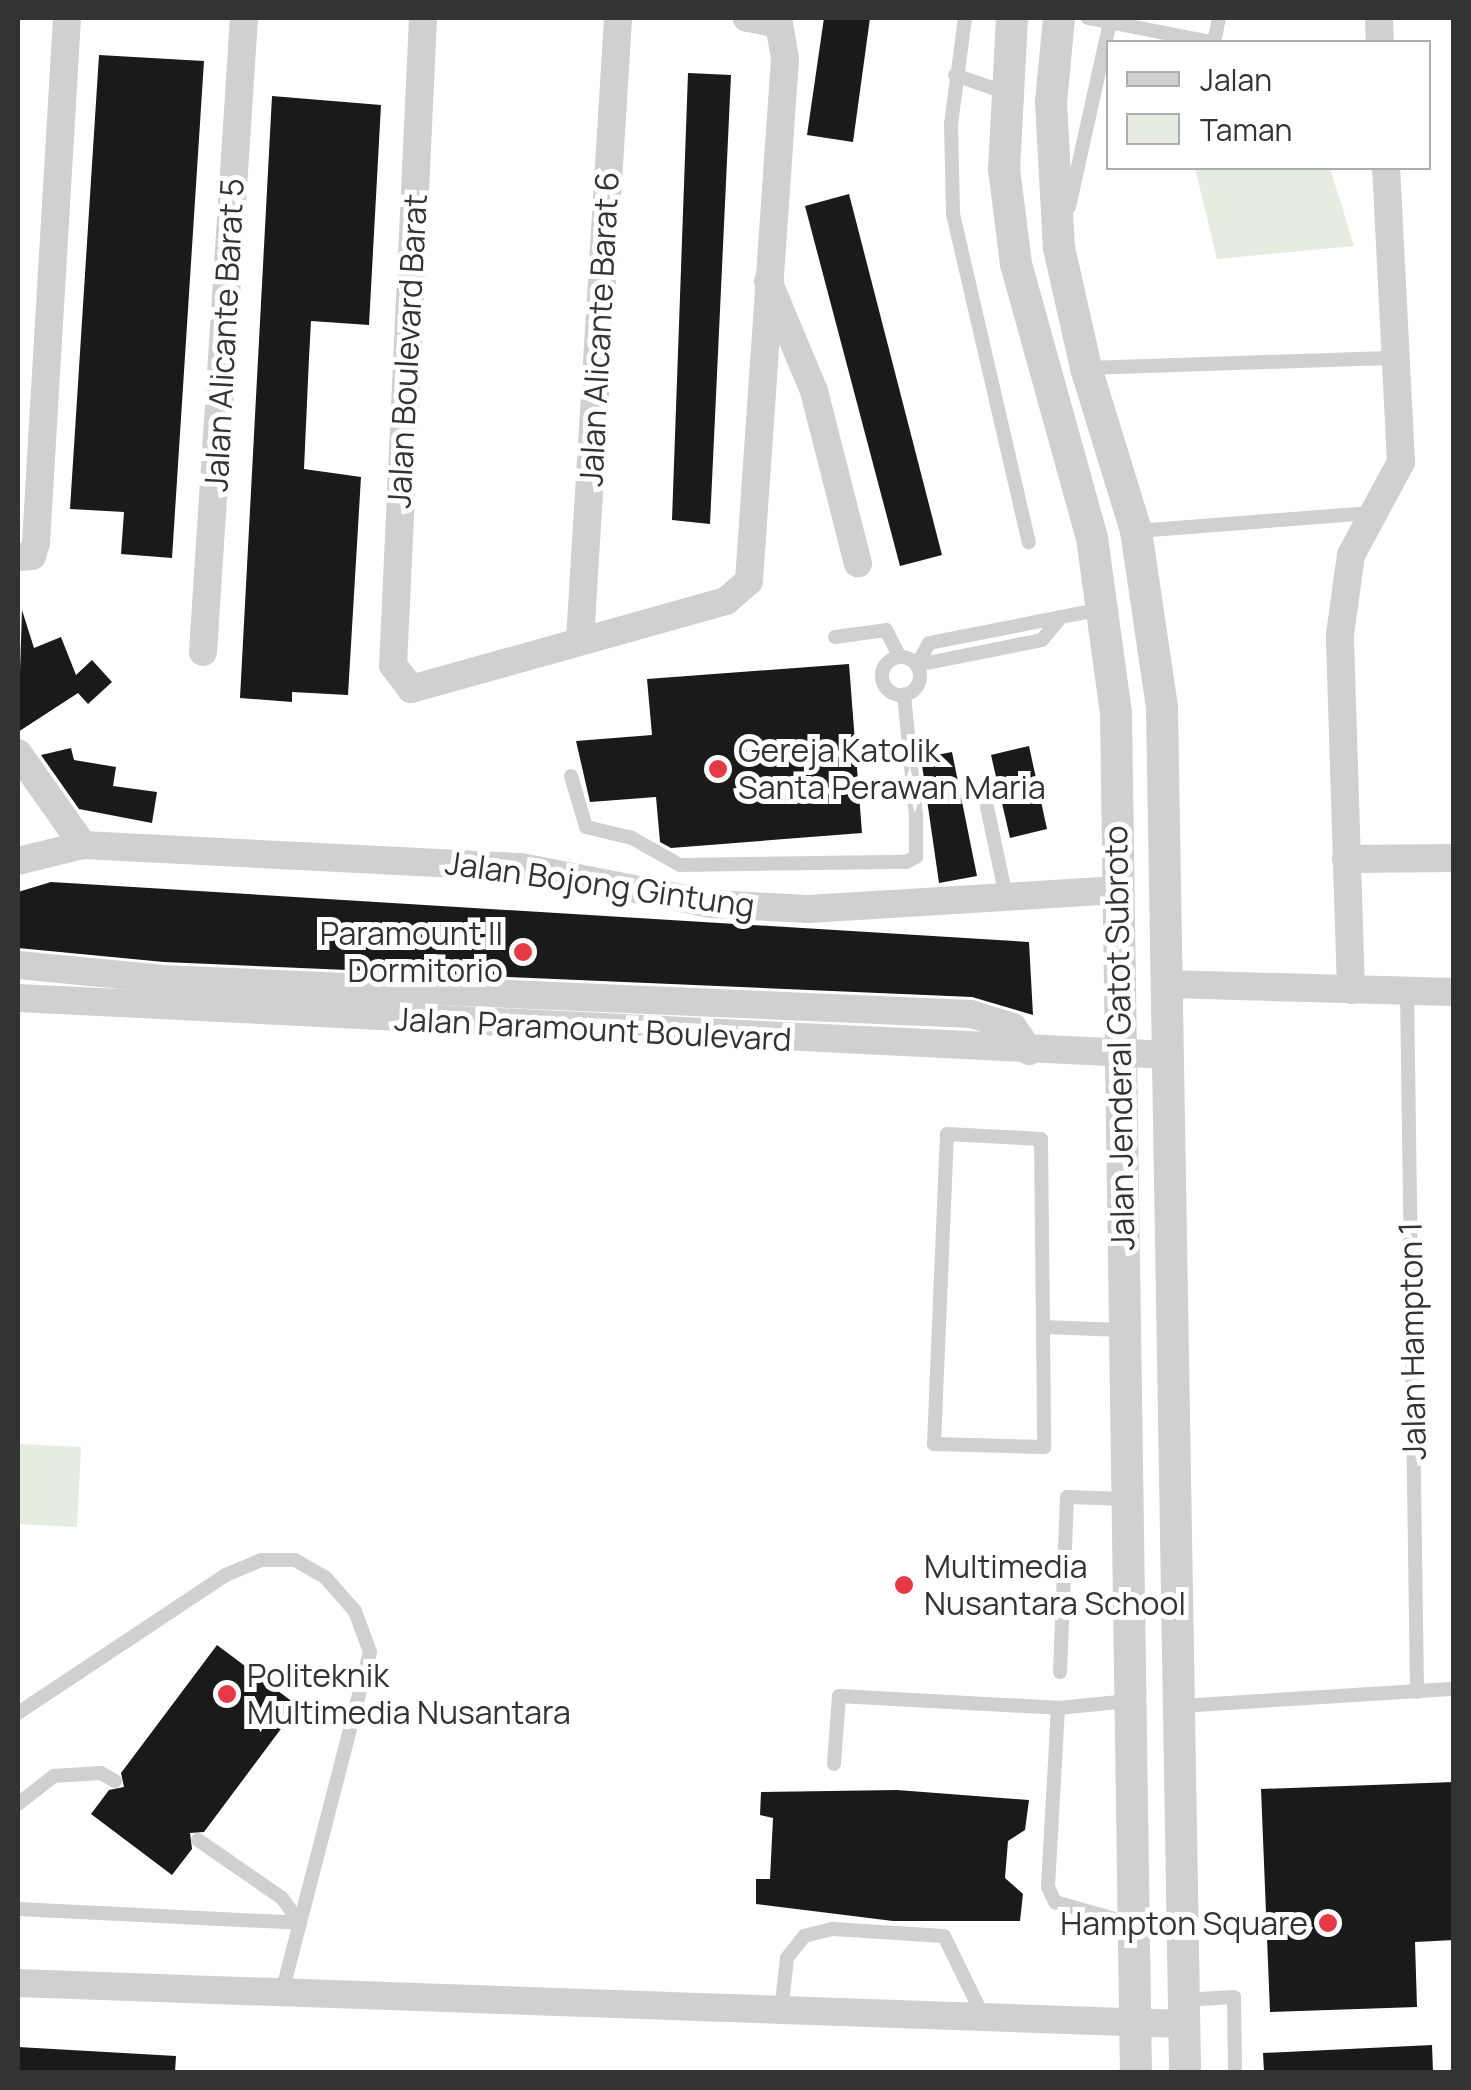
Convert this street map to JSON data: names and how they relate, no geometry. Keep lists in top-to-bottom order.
{
  "streets": {
    "street": [
      "Jalan Alicante Barat 6",
      "Jalan Alicante Barat 5",
      "Jalan Boulevard Barat",
      "Jalan Bojong Gintung",
      "Jalan Paramount Boulevard",
      "Jalan Jenderal Gatot Subroto"
    ],
    "lane": ["Jalan Hampton 1"]
  },
  "crossings": [
    ["Jalan Alicante Barat 6", "Jalan Boulevard Barat"],
    ["Jalan Bojong Gintung", "Jalan Jenderal Gatot Subroto"],
    ["Jalan Paramount Boulevard", "Jalan Jenderal Gatot Subroto"]
  ],
  "places": [
    "Gereja Katolik Santa Perawan Maria",
    "Paramount Il Dormitorio",
    "Multimedia Nusantara School",
    "Politeknik Multimedia Nusantara",
    "Hampton Square"
  ],
  "legend": ["Jalan", "Taman"]
}
